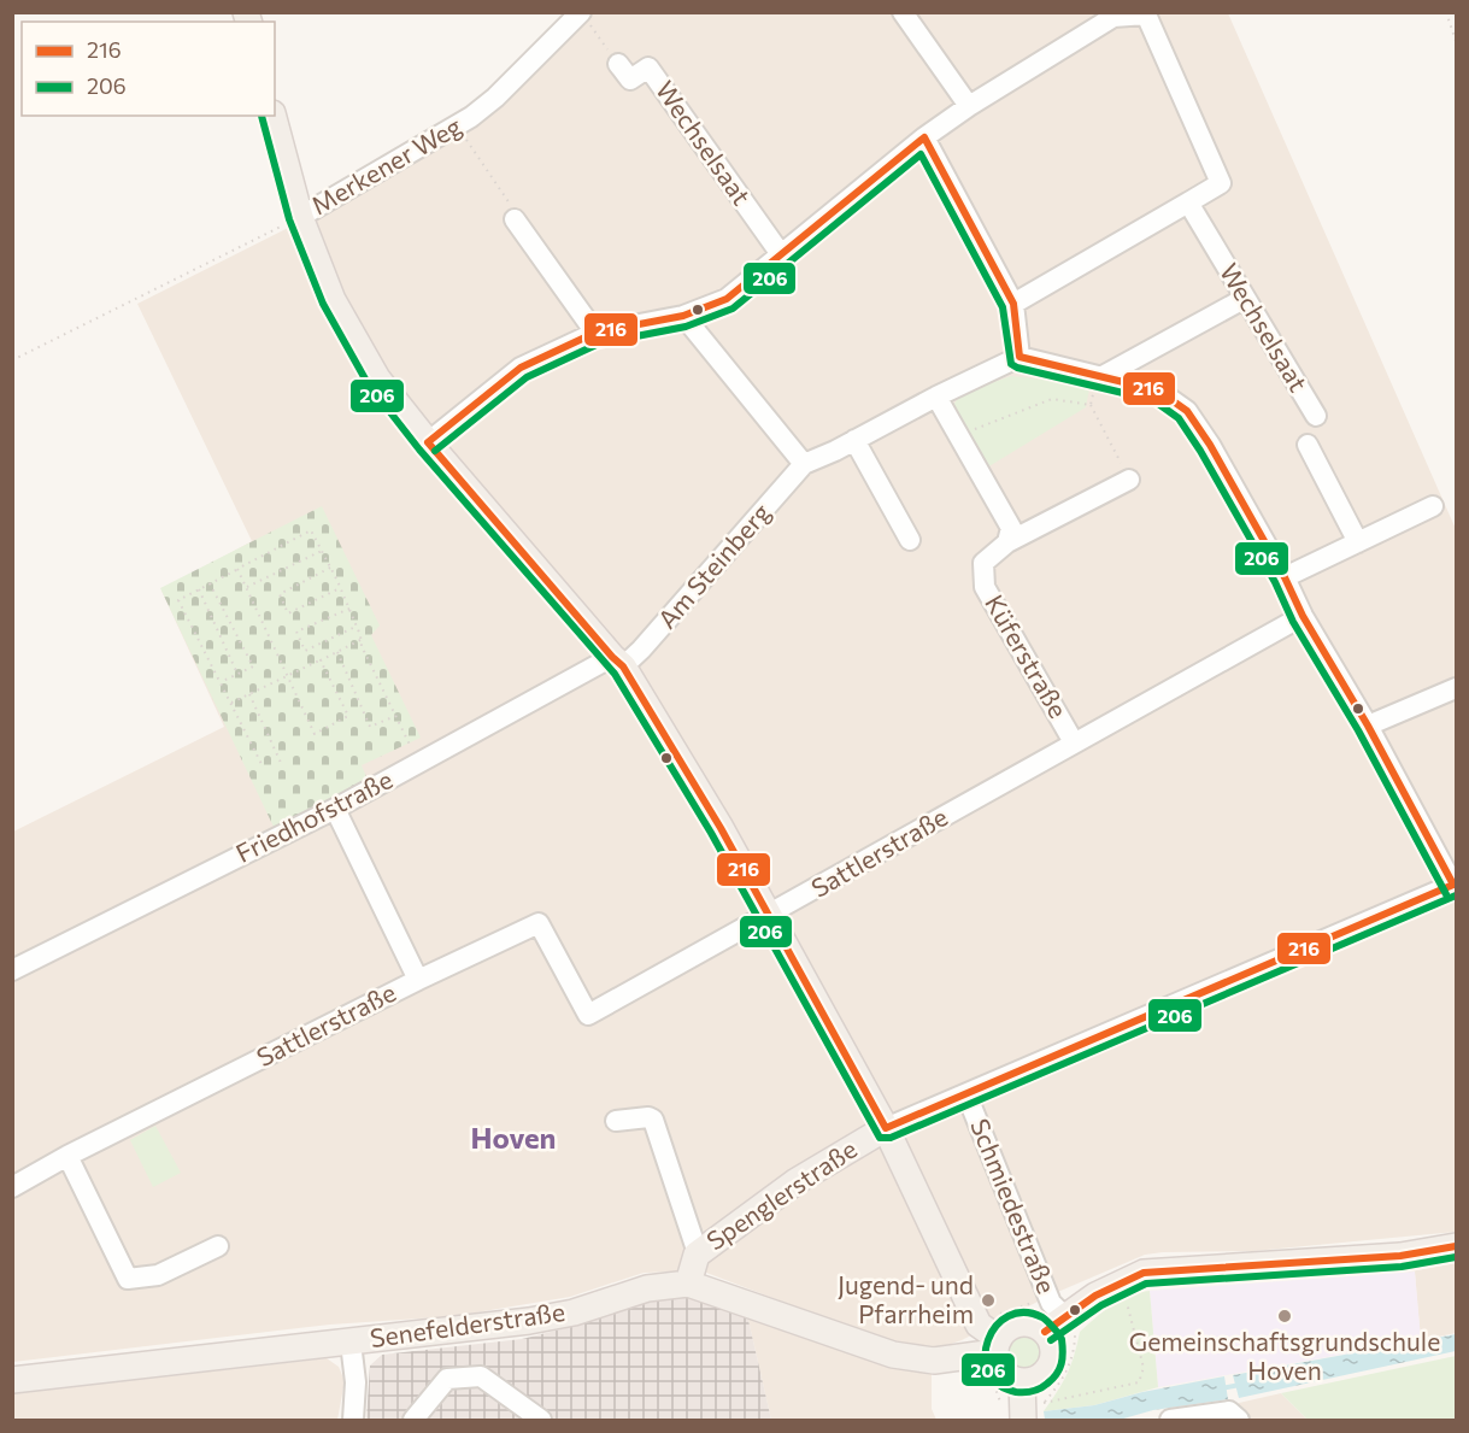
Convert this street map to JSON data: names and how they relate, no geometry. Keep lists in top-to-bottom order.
{
  "streets": {
    "main road": ["Spenglerstraße", "Senefelderstraße"],
    "street": [
      "Wechselsaat",
      "Merkener Weg",
      "Am Steinberg",
      "Küferstraße",
      "Friedhofstraße",
      "Sattlerstraße",
      "Schmiedestraße"
    ]
  },
  "crossings": [
    ["Am Steinberg", "Friedhofstraße"],
    ["Küferstraße", "Sattlerstraße"],
    ["Spenglerstraße", "Schmiedestraße"],
    ["Spenglerstraße", "Senefelderstraße"],
    ["Schmiedestraße", "Senefelderstraße"]
  ],
  "districts": ["Hoven"],
  "places": ["Jugend- und Pfarrheim", "Gemeinschaftsgrundschule Hoven"],
  "lines": ["transit line 206", "transit line 216"],
  "legend": ["216", "206"]
}
